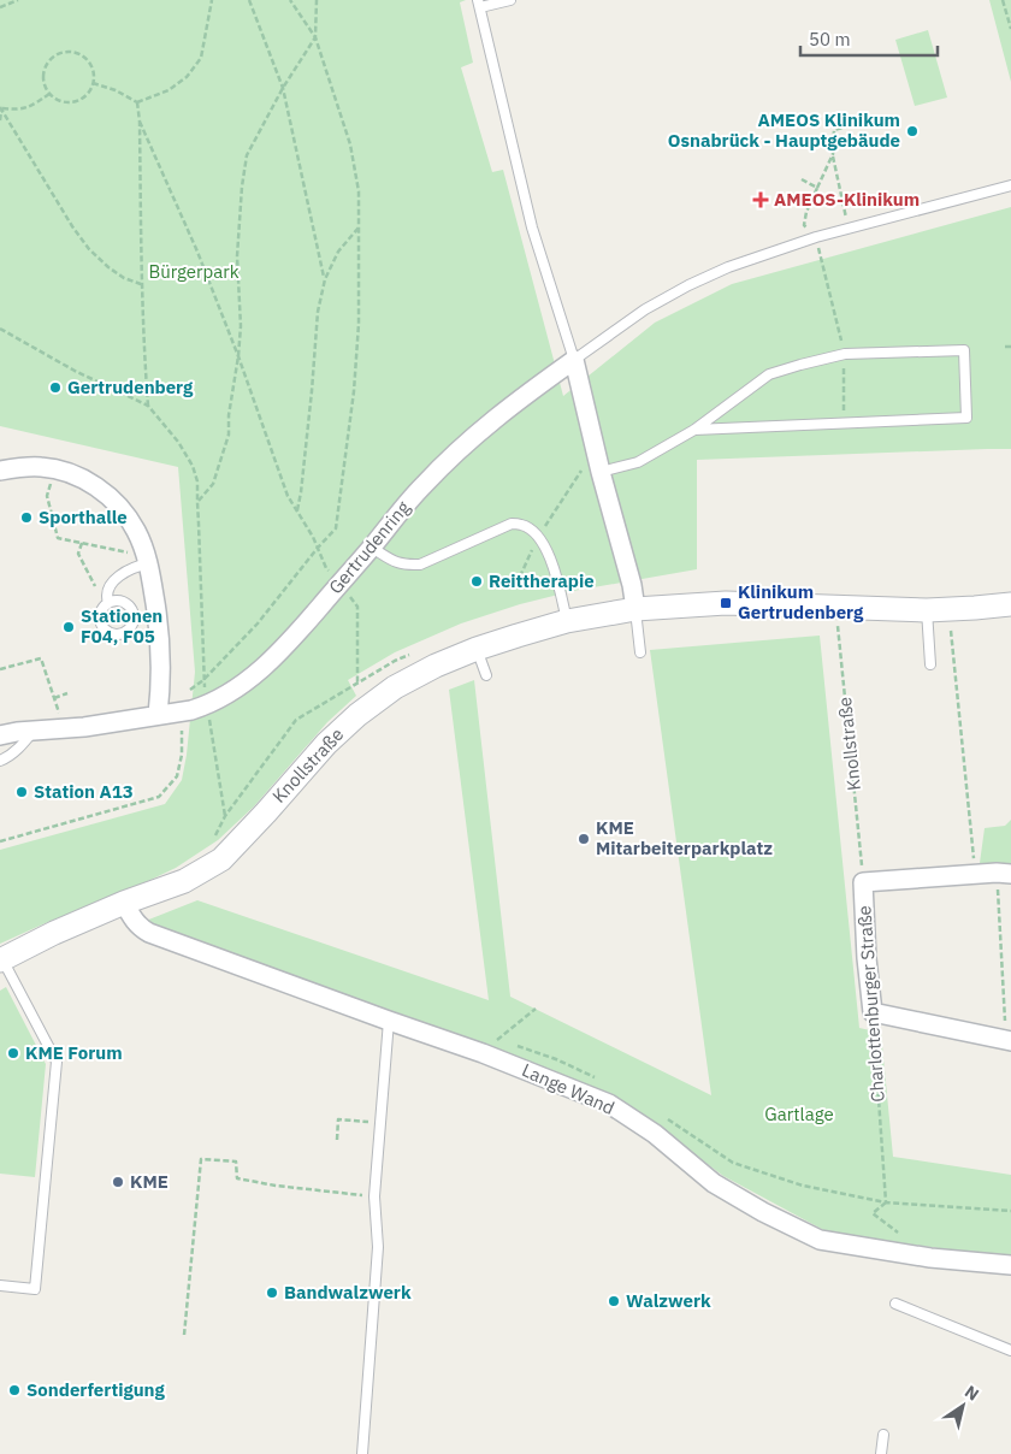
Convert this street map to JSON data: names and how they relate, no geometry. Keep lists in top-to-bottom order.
{
  "streets": {
    "street": [
      "Gertrudenring",
      "Knollstraße",
      "Charlottenburger Straße",
      "Lange Wand"
    ]
  },
  "crossings": [
    ["Knollstraße", "Charlottenburger Straße"],
    ["Knollstraße", "Lange Wand"]
  ],
  "parks": ["Bürgerpark", "Gartlage"],
  "places": {
    "other": [
      "AMEOS Klinikum Osnabrück - Hauptgebäude",
      "Gertrudenberg",
      "Sporthalle",
      "Reittherapie",
      "Stationen F04, F05",
      "Station A13",
      "KME Mitarbeiterparkplatz",
      "KME Forum",
      "KME",
      "Bandwalzwerk",
      "Walzwerk",
      "Sonderfertigung"
    ],
    "health": ["AMEOS-Klinikum"],
    "transit": ["Klinikum Gertrudenberg"]
  },
  "scale_bar": "50 m",
  "north": "top right"
}
